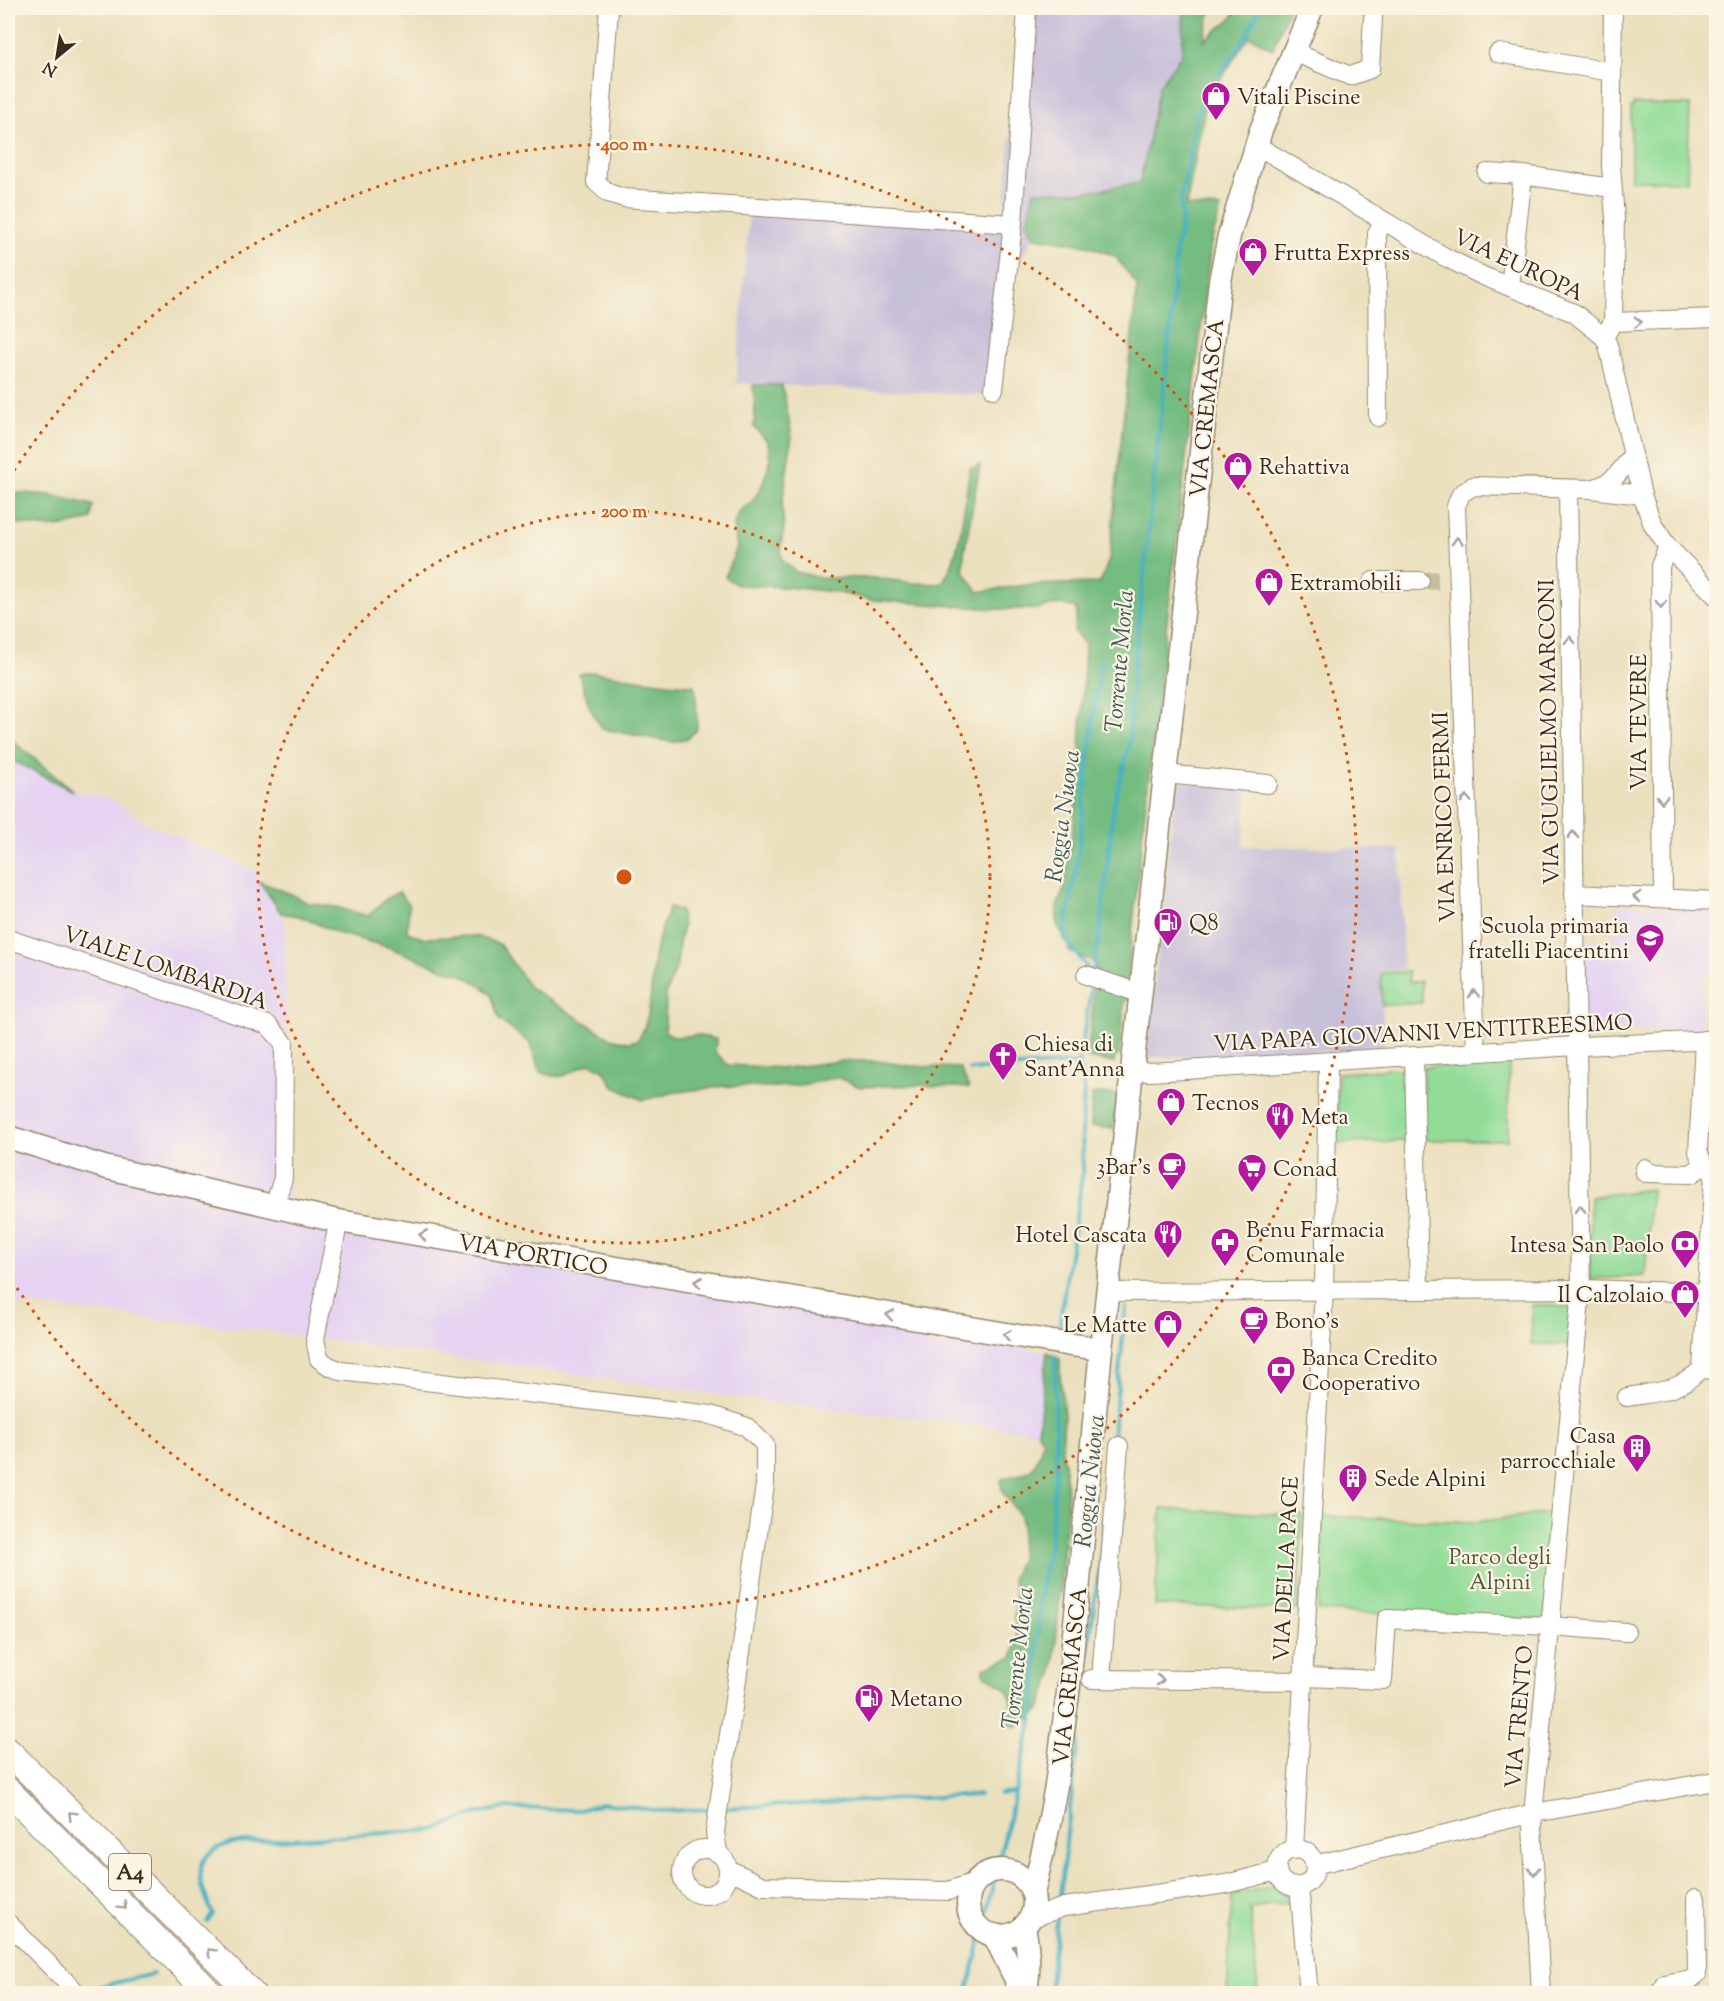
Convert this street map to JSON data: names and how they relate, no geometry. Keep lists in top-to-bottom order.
{
  "streets": {
    "highway": ["A4"],
    "main road": ["VIA CREMASCA", "VIA PORTICO"],
    "street": [
      "VIA EUROPA",
      "VIA TEVERE",
      "VIA GUGLIELMO MARCONI",
      "VIA ENRICO FERMI",
      "VIALE LOMBARDIA",
      "VIA PAPA GIOVANNI VENTITREESIMO",
      "VIA DELLA PACE",
      "VIA TRENTO"
    ]
  },
  "crossings": [
    ["VIA EUROPA", "VIA CREMASCA"],
    ["VIA CREMASCA", "VIA PAPA GIOVANNI VENTITREESIMO"],
    ["VIA CREMASCA", "VIA PORTICO"],
    ["VIA GUGLIELMO MARCONI", "VIA ENRICO FERMI"],
    ["VIA GUGLIELMO MARCONI", "VIA PAPA GIOVANNI VENTITREESIMO"],
    ["VIA GUGLIELMO MARCONI", "VIA TRENTO"],
    ["VIA ENRICO FERMI", "VIA PAPA GIOVANNI VENTITREESIMO"],
    ["VIALE LOMBARDIA", "VIA PORTICO"],
    ["VIA PAPA GIOVANNI VENTITREESIMO", "VIA DELLA PACE"],
    ["VIA DELLA PACE", "VIA TRENTO"]
  ],
  "one_way": ["VIA TEVERE", "VIA ENRICO FERMI", "VIA PORTICO"],
  "water": ["Torrente Morla", "Roggia Nuova"],
  "parks": ["Parco degli Alpini"],
  "places": {
    "shop": [
      "Vitali Piscine",
      "Frutta Express",
      "Rehattiva",
      "Extramobili",
      "Tecnos",
      "Il Calzolaio",
      "Le Matte"
    ],
    "fuel station": ["Q8", "Metano"],
    "school or university": ["Scuola primaria fratelli Piacentini"],
    "church": ["Chiesa di Sant'Anna"],
    "restaurant": ["Meta", "Hotel Cascata"],
    "cafe": ["3Bar's", "Bono's"],
    "supermarket": ["Conad"],
    "pharmacy": ["Benu Farmacia Comunale"],
    "bank": ["Intesa San Paolo", "Banca Credito Cooperativo"],
    "building": ["Casa parrocchiale", "Sede Alpini"]
  },
  "north": "bottom left",
  "rings": ["400 m", "200 m"]
}
